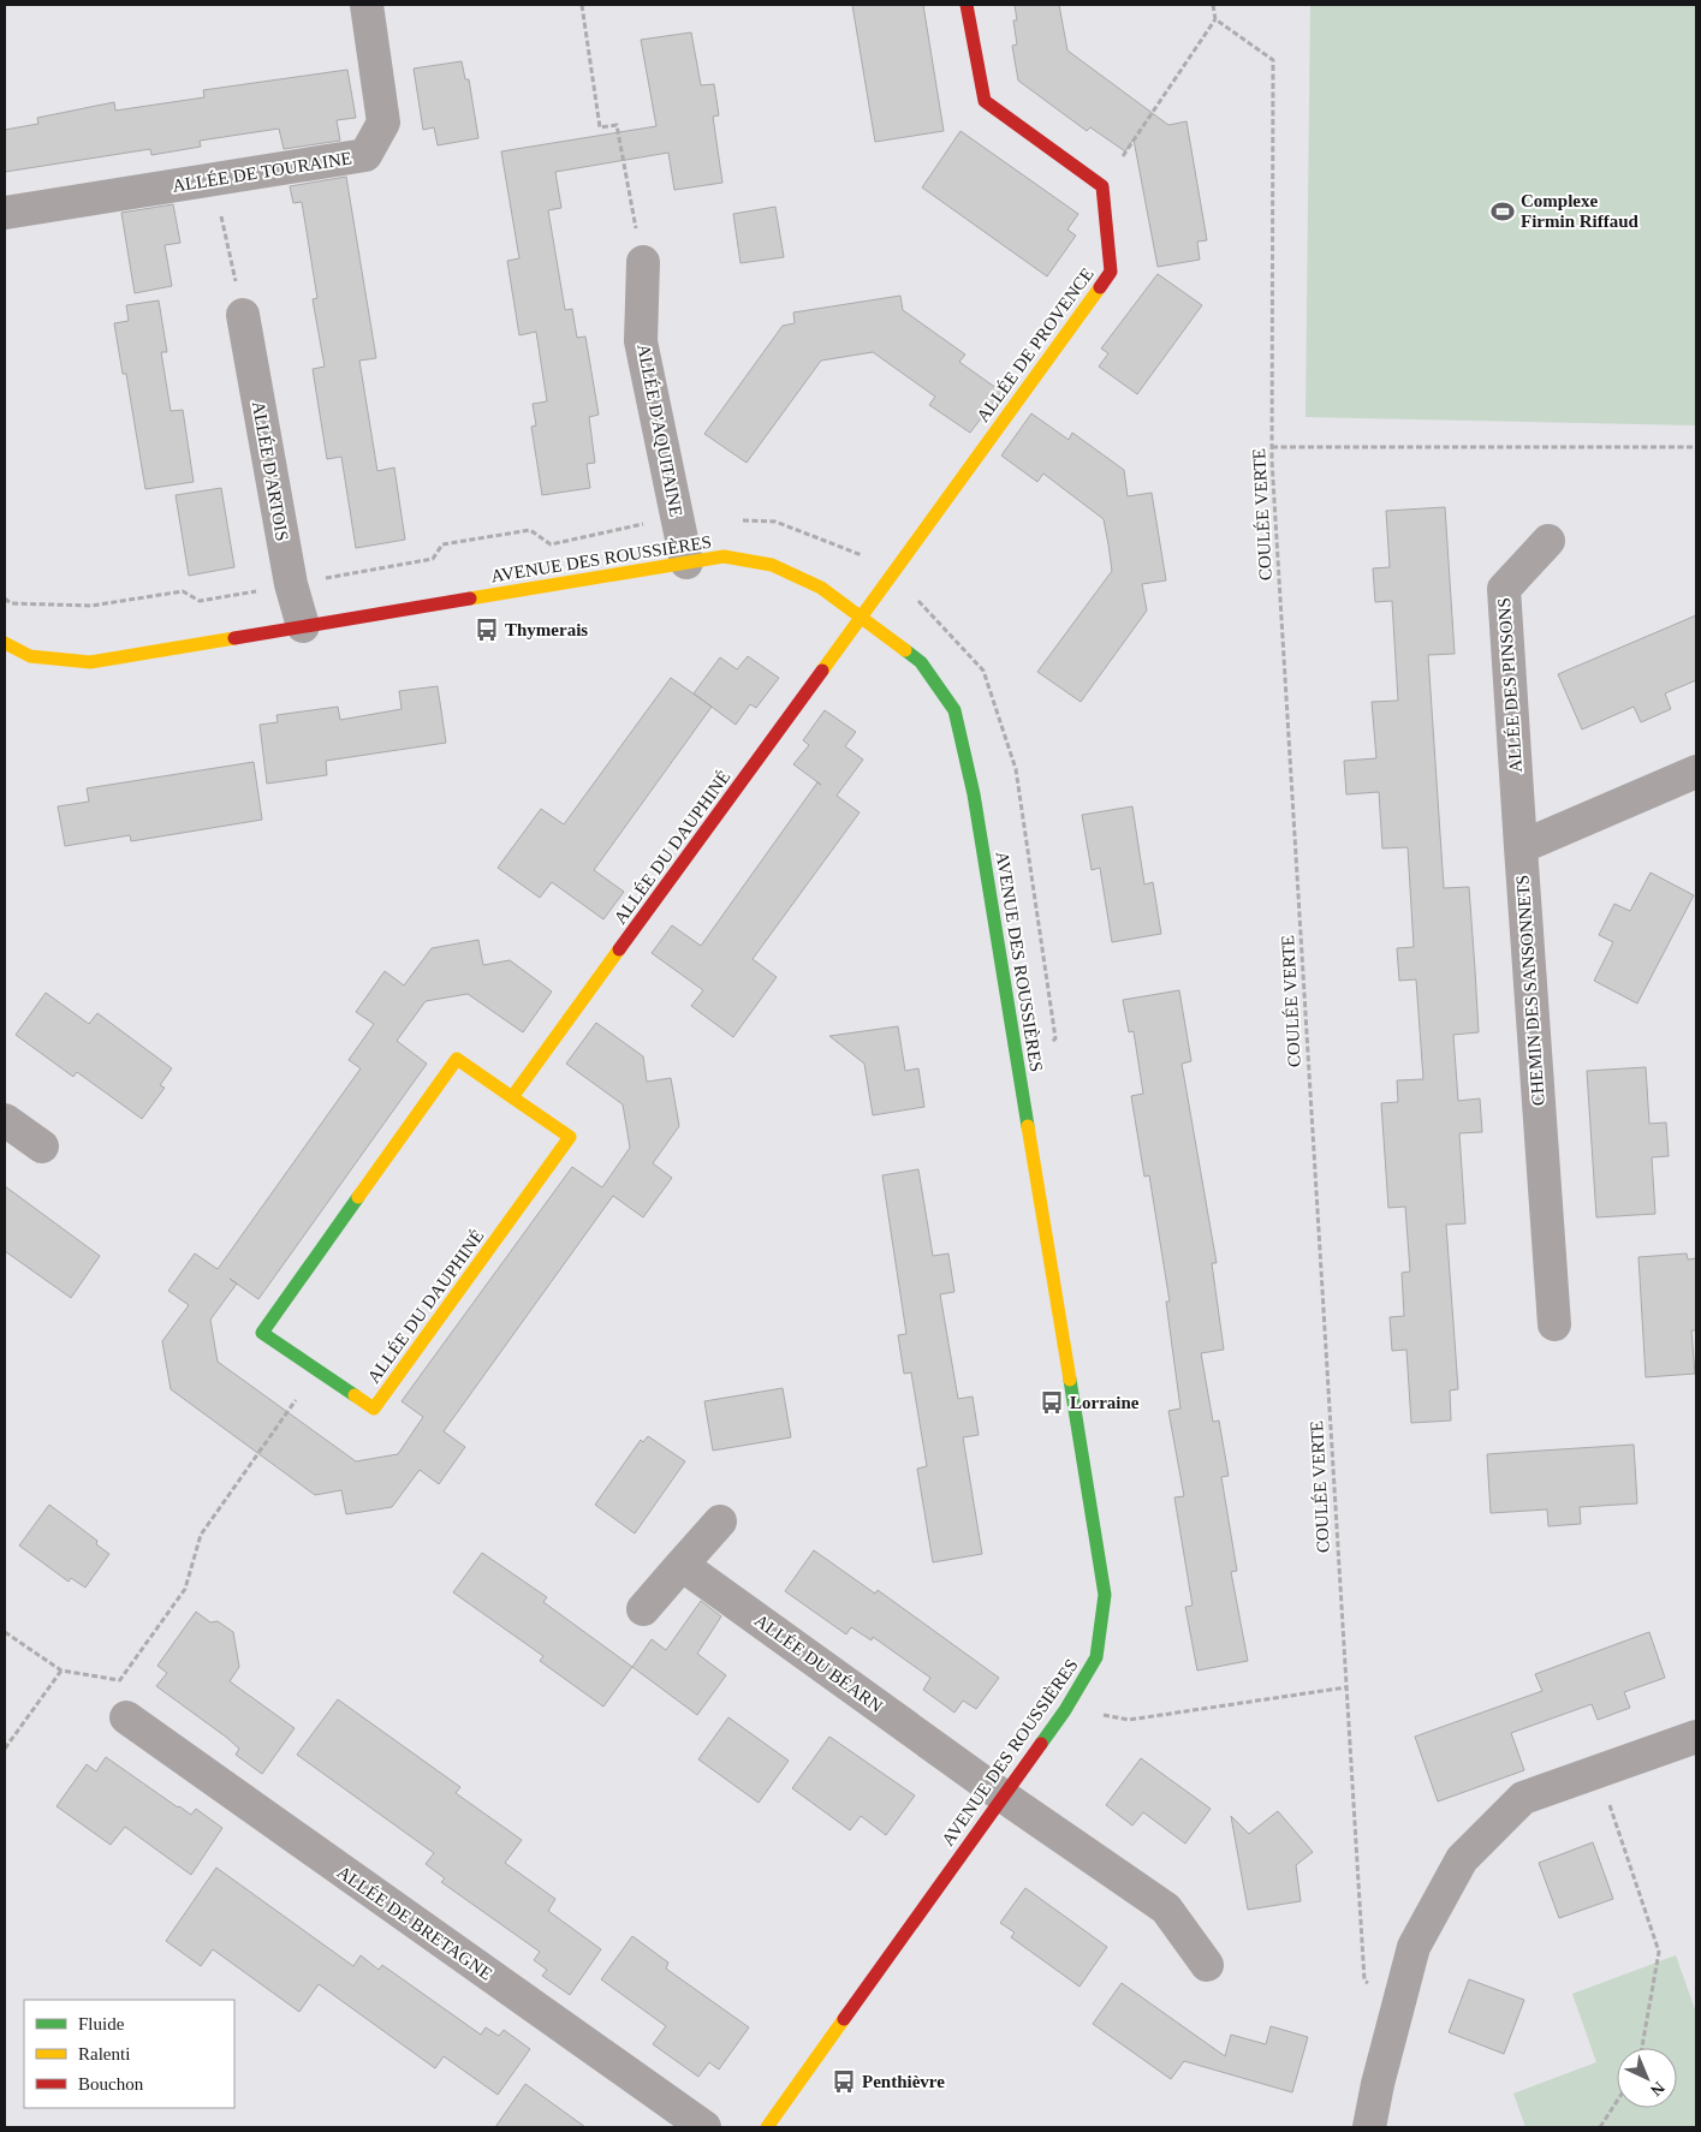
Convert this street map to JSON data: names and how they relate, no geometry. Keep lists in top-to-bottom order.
{
  "streets": {
    "street": [
      "ALLÉE DE TOURAINE",
      "ALLÉE DE PROVENCE",
      "ALLÉE D'AQUITAINE",
      "ALLÉE D'ARTOIS",
      "AVENUE DES ROUSSIÈRES",
      "ALLÉE DES PINSONS",
      "ALLÉE DU DAUPHINÉ",
      "CHEMIN DES SANSONNETS",
      "ALLÉE DU BÉARN",
      "ALLÉE DE BRETAGNE"
    ],
    "path": ["COULÉE VERTE"]
  },
  "crossings": [
    ["ALLÉE DE PROVENCE", "AVENUE DES ROUSSIÈRES"],
    ["ALLÉE DE PROVENCE", "ALLÉE DU DAUPHINÉ"],
    ["ALLÉE D'AQUITAINE", "AVENUE DES ROUSSIÈRES"],
    ["ALLÉE D'ARTOIS", "AVENUE DES ROUSSIÈRES"],
    ["AVENUE DES ROUSSIÈRES", "ALLÉE DU DAUPHINÉ"],
    ["AVENUE DES ROUSSIÈRES", "ALLÉE DU BÉARN"],
    ["ALLÉE DES PINSONS", "CHEMIN DES SANSONNETS"]
  ],
  "places": {
    "sports": ["Complexe Firmin Riffaud"],
    "bus stop": ["Thymerais", "Lorraine", "Penthièvre"]
  },
  "legend": ["Fluide", "Ralenti", "Bouchon"],
  "north": "bottom right"
}
